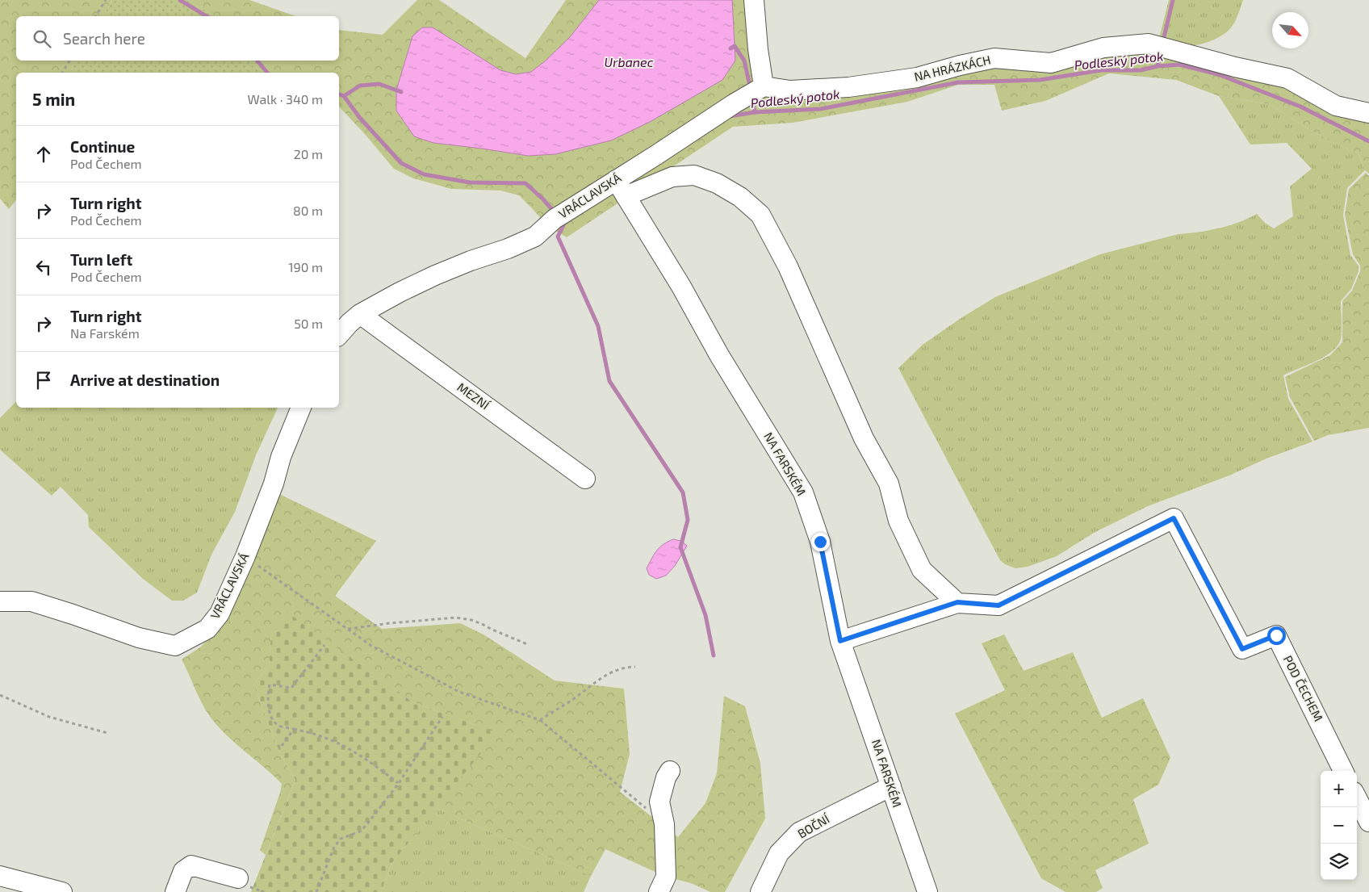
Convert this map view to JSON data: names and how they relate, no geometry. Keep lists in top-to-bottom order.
{
  "streets": {
    "street": [
      "NA HRÁZKÁCH",
      "VRÁCLAVSKÁ",
      "MEZNÍ",
      "NA FARSKÉM",
      "POD ČECHEM",
      "BOČNÍ"
    ]
  },
  "crossings": [
    ["NA HRÁZKÁCH", "VRÁCLAVSKÁ"],
    ["VRÁCLAVSKÁ", "MEZNÍ"],
    ["VRÁCLAVSKÁ", "NA FARSKÉM"],
    ["NA FARSKÉM", "POD ČECHEM"],
    ["NA FARSKÉM", "BOČNÍ"]
  ],
  "water": ["Podleský potok", "Urbanec"],
  "north": "bottom right",
  "page": {
    "search": "Search here",
    "heading": ["5 min", "Walk · 340 m"],
    "list": [
      ["Continue", "Pod Čechem", "20 m"],
      ["Turn right", "Pod Čechem", "80 m"],
      ["Turn left", "Pod Čechem", "190 m"],
      ["Turn right", "Na Farském", "50 m"],
      "Arrive at destination"
    ],
    "map_buttons": ["+", "−"]
  }
}
